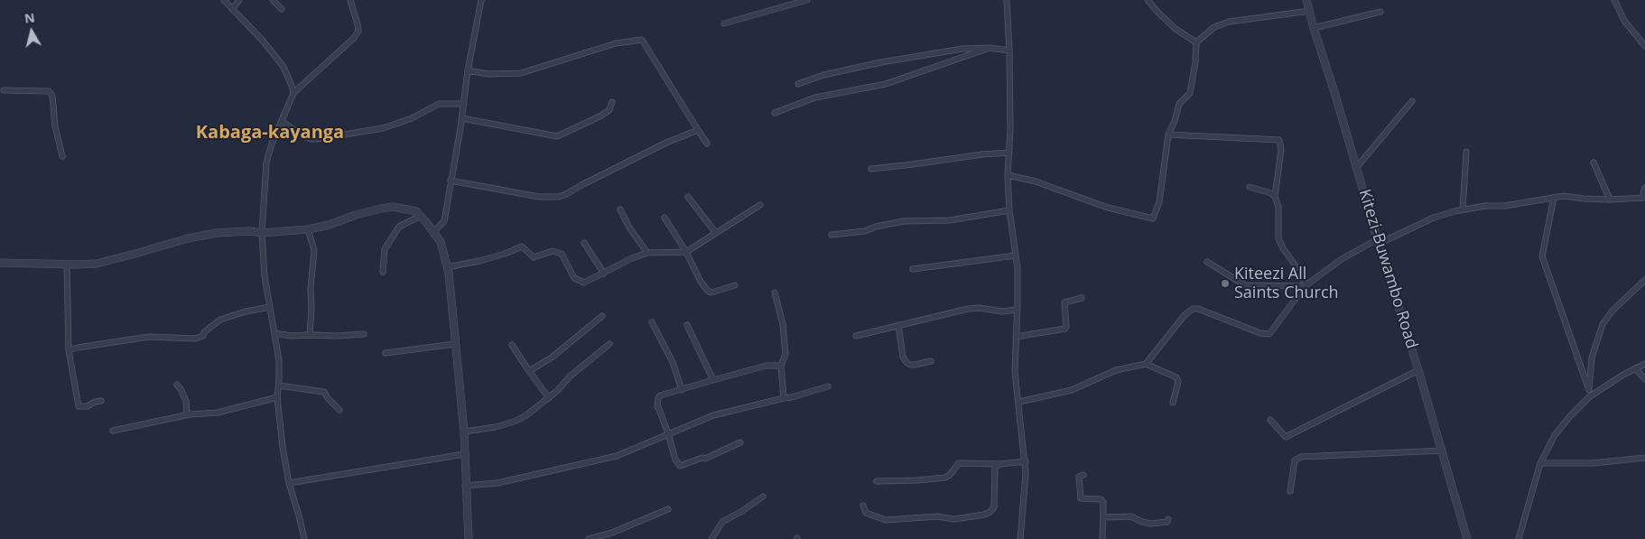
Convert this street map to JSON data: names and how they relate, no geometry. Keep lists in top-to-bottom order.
{
  "streets": {
    "street": ["Kitezi-Buwambo Road"]
  },
  "districts": ["Kabaga-kayanga"],
  "places": ["Kiteezi All Saints Church"],
  "north": "top"
}
